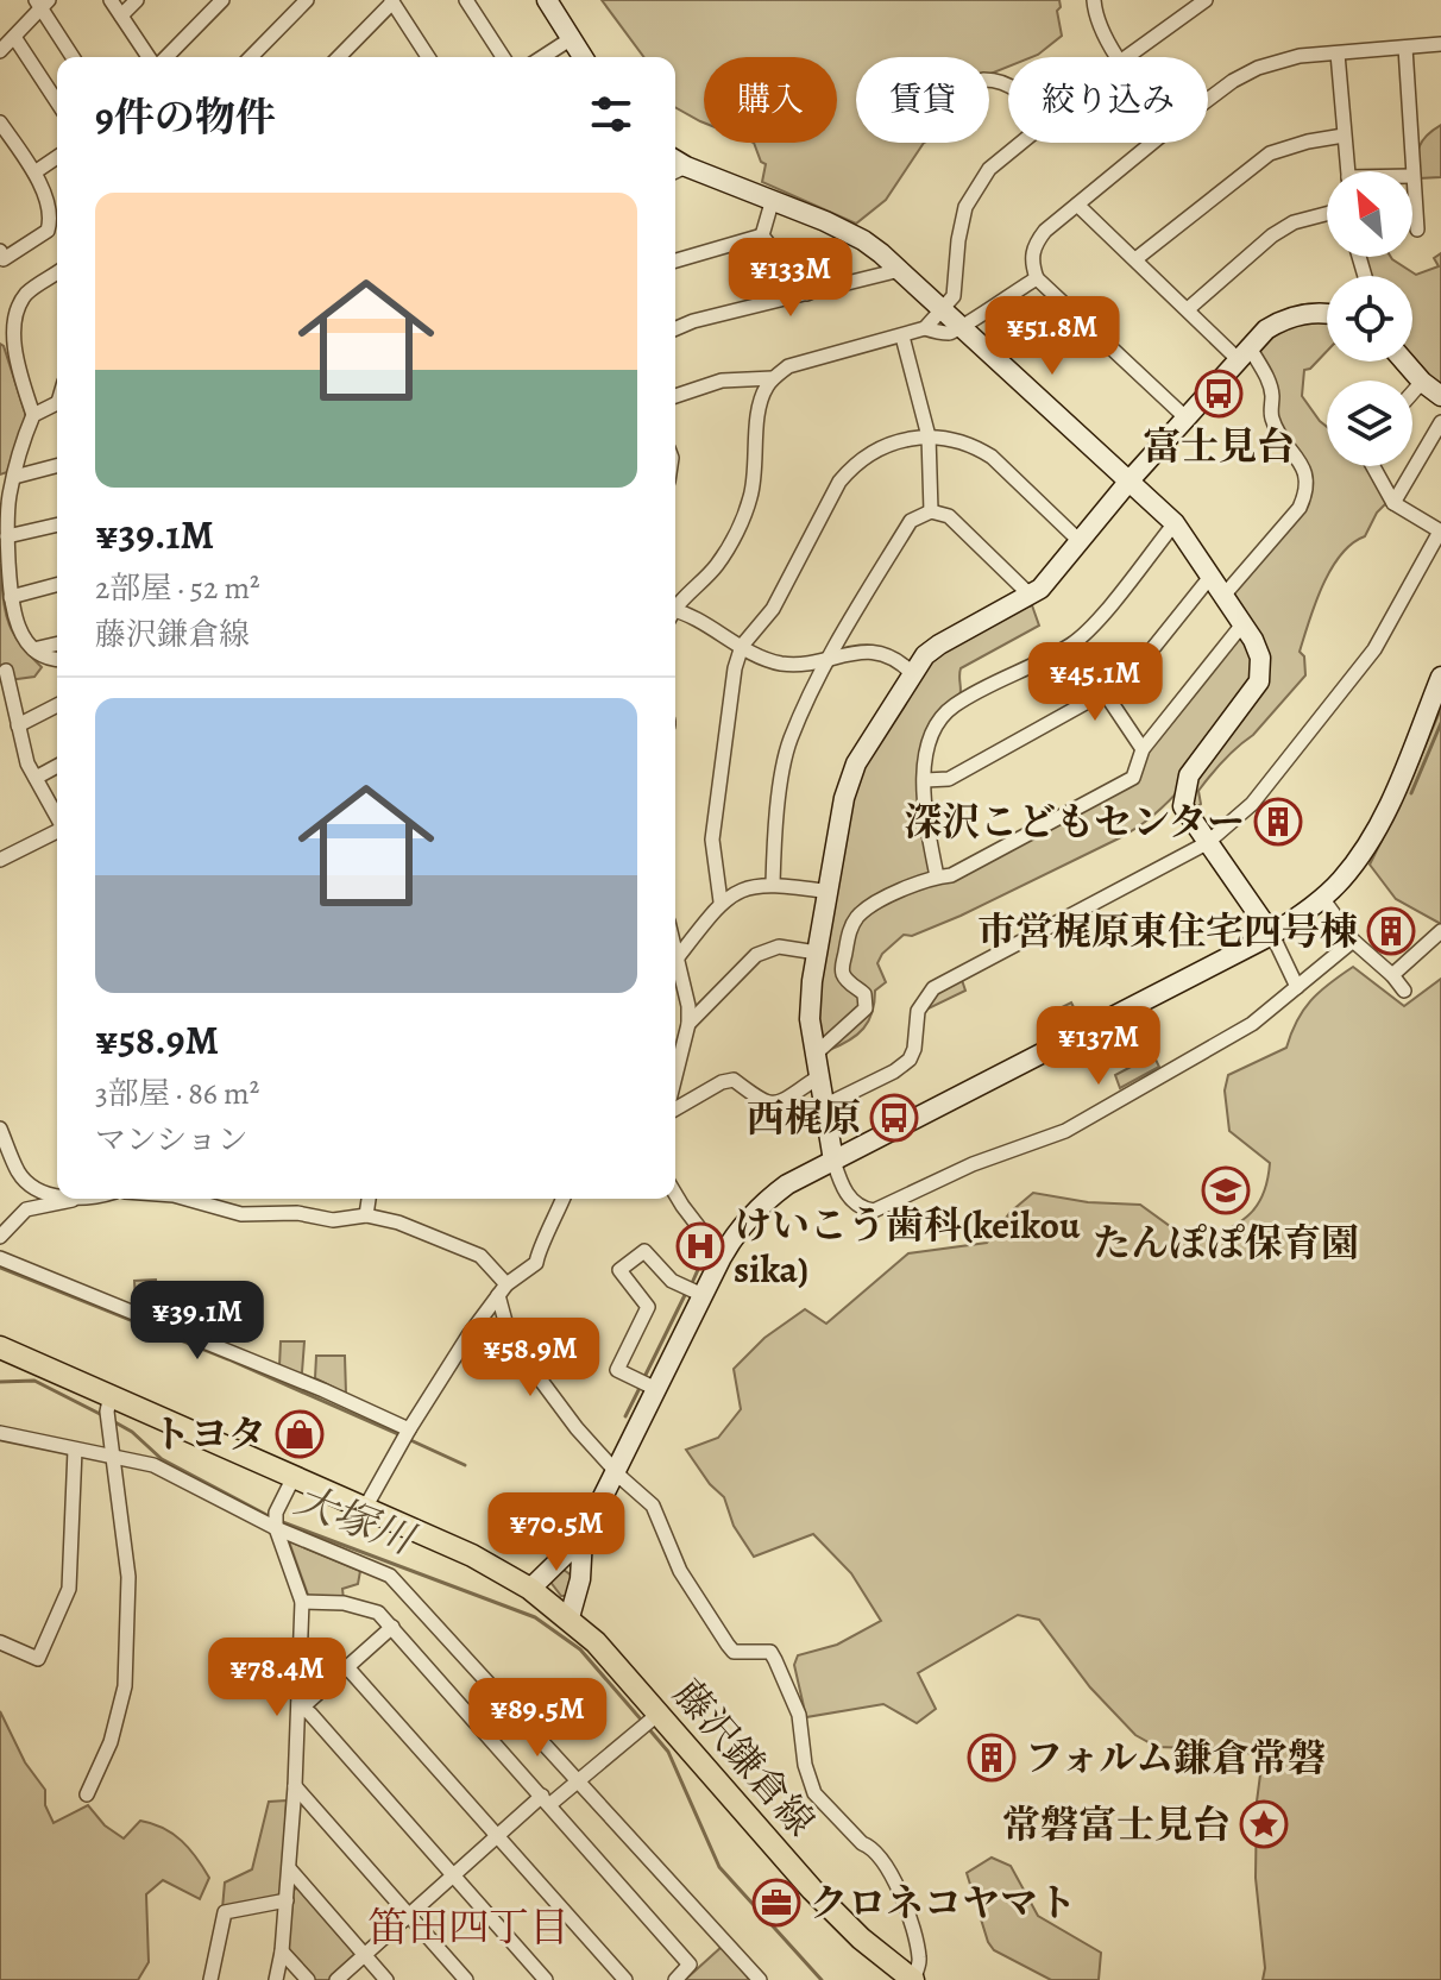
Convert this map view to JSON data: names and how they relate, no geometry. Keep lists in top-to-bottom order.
{
  "streets": {
    "main road": ["藤沢鎌倉線"]
  },
  "districts": ["笛田四丁目"],
  "water": ["大塚川"],
  "places": {
    "bus stop": ["富士見台", "西梶原"],
    "building": ["深沢こどもセンター", "市営梶原東住宅四号棟", "フォルム鎌倉常磐"],
    "school or university": ["たんぽぽ保育園"],
    "hospital": ["けいこう歯科(keikou sika)"],
    "shop": ["トヨタ"],
    "place": ["常磐富士見台"],
    "office": ["クロネコヤマト"]
  },
  "north": "top left",
  "page": {
    "chip": ["購入", "賃貸", "絞り込み"],
    "heading": "9件の物件",
    "list": [
      {
        "name": "¥39.1M",
        "note": "2部屋 · 52 m² · 藤沢鎌倉線"
      },
      {
        "name": "¥58.9M",
        "note": "3部屋 · 86 m² · マンション"
      }
    ],
    "price": [
      "¥133M",
      "¥51.8M",
      "¥45.1M",
      "¥137M",
      "¥39.1M",
      "¥58.9M",
      "¥70.5M",
      "¥78.4M",
      "¥89.5M"
    ]
  }
}
